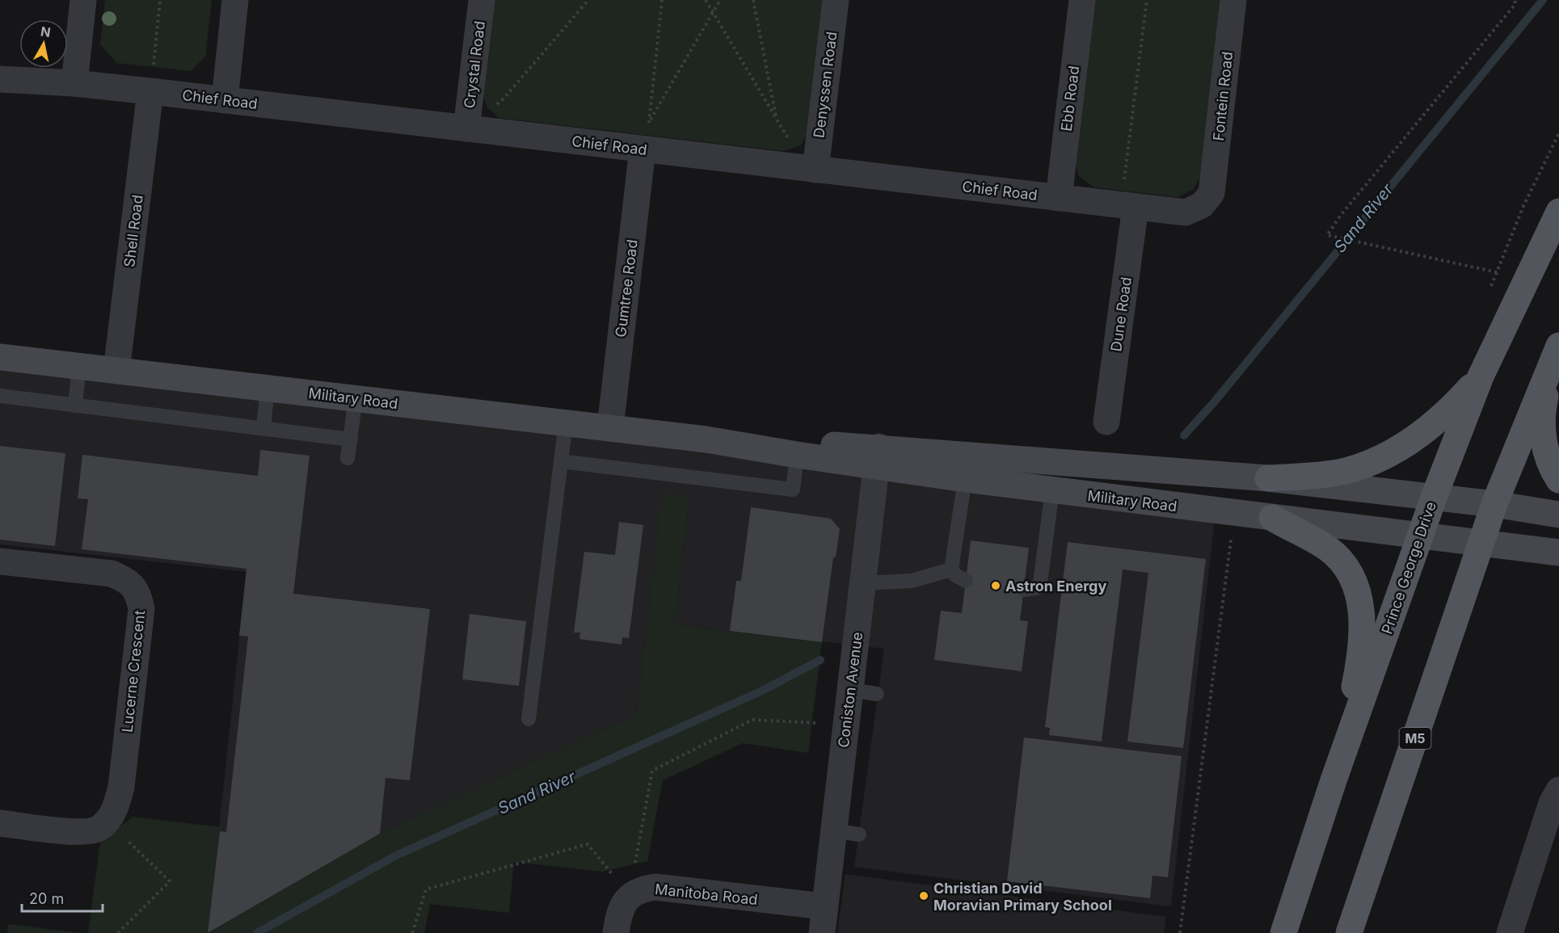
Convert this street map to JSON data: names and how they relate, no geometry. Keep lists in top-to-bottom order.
{
  "streets": {
    "main road": ["Military Road", "Prince George Drive", "M5"],
    "street": [
      "Crystal Road",
      "Denyssen Road",
      "Fontein Road",
      "Ebb Road",
      "Chief Road",
      "Shell Road",
      "Gumtree Road",
      "Dune Road",
      "Lucerne Crescent",
      "Coniston Avenue",
      "Manitoba Road"
    ]
  },
  "crossings": [
    ["Crystal Road", "Chief Road"],
    ["Denyssen Road", "Chief Road"],
    ["Fontein Road", "Chief Road"],
    ["Ebb Road", "Chief Road"],
    ["Chief Road", "Shell Road"],
    ["Chief Road", "Gumtree Road"],
    ["Chief Road", "Dune Road"],
    ["Shell Road", "Military Road"],
    ["Gumtree Road", "Military Road"],
    ["Military Road", "Prince George Drive"],
    ["Military Road", "Coniston Avenue"],
    ["Military Road", "M5"],
    ["Coniston Avenue", "Manitoba Road"]
  ],
  "water": ["Sand River"],
  "places": ["Astron Energy", "Christian David Moravian Primary School"],
  "scale_bar": "20 m",
  "north": "top"
}
